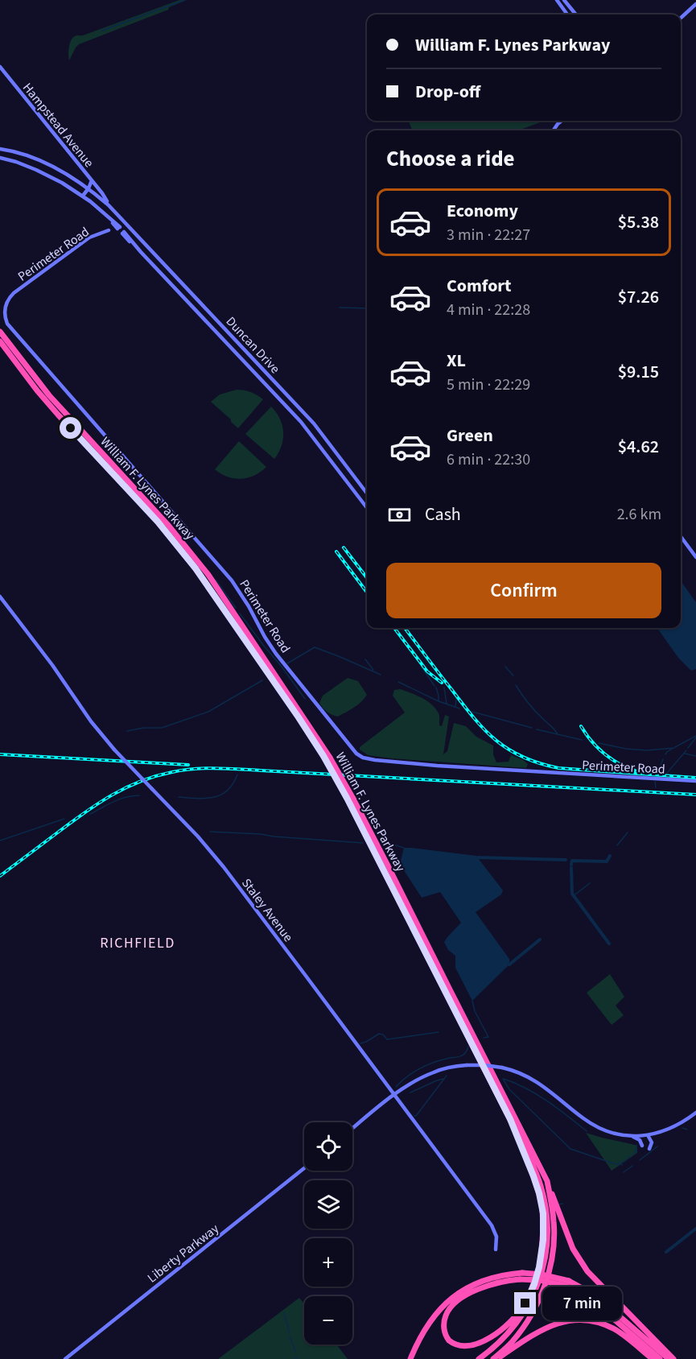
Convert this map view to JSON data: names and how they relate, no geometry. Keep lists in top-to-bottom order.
{
  "streets": {
    "highway": ["William F. Lynes Parkway"],
    "street": [
      "Hampstead Avenue",
      "Perimeter Road",
      "Duncan Drive",
      "Staley Avenue",
      "Liberty Parkway"
    ]
  },
  "districts": ["RICHFIELD"],
  "page": {
    "banner": ["William F. Lynes Parkway", "Drop-off"],
    "heading": "Choose a ride",
    "list": [
      {
        "name": "Economy",
        "note": "3 min · 22:27",
        "value": "$5.38"
      },
      {
        "name": "Comfort",
        "note": "4 min · 22:28",
        "value": "$7.26"
      },
      {
        "name": "XL",
        "note": "5 min · 22:29",
        "value": "$9.15"
      },
      {
        "name": "Green",
        "note": "6 min · 22:30",
        "value": "$4.62"
      }
    ],
    "pay": ["Cash", "2.6 km"],
    "buttons": "Confirm",
    "map_buttons": ["+", "−"],
    "bubble": "7 min"
  }
}
